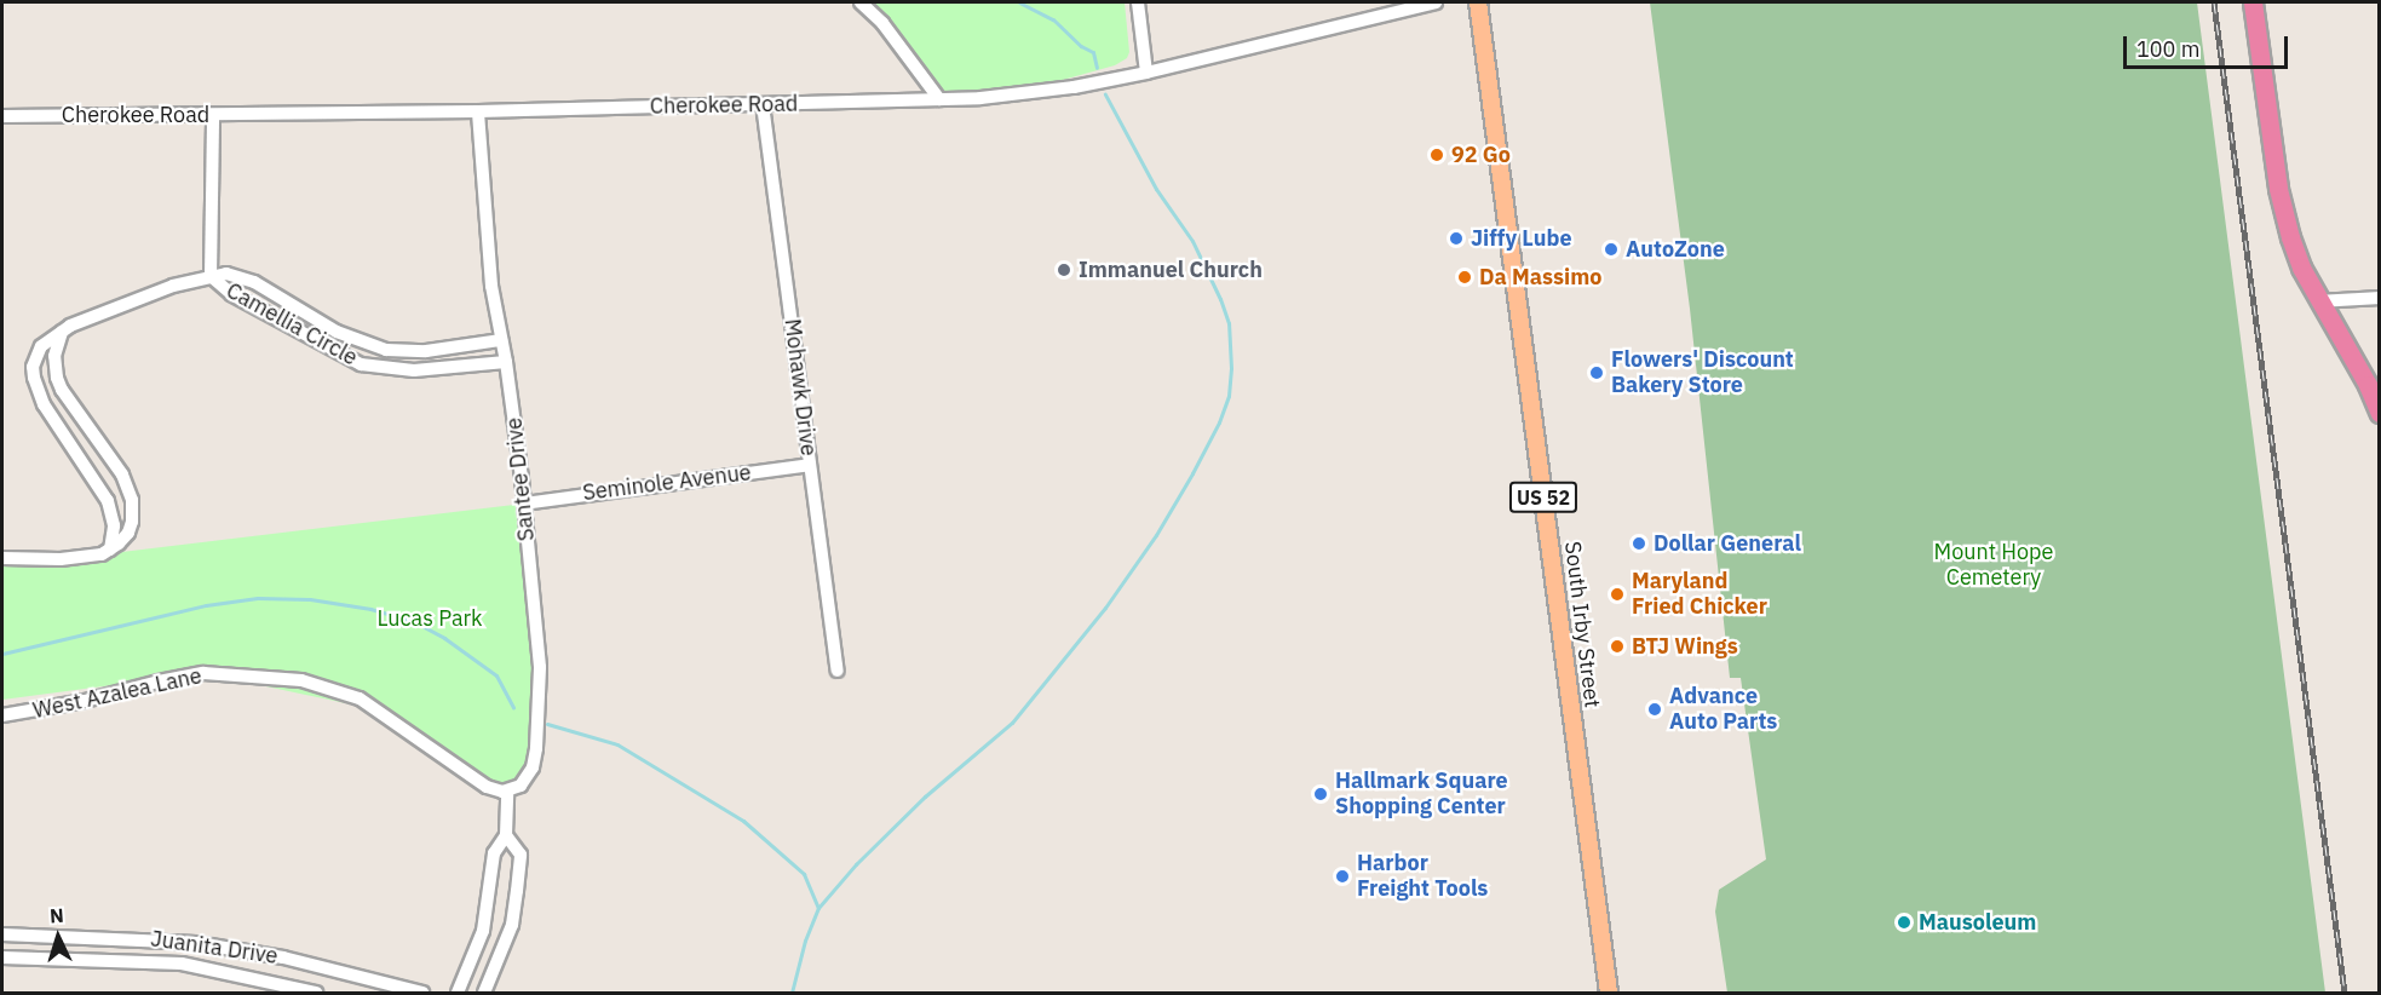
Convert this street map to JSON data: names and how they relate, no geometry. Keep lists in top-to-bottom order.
{
  "streets": {
    "main road": ["US 52", "South Irby Street"],
    "street": [
      "Cherokee Road",
      "Camellia Circle",
      "Mohawk Drive",
      "Santee Drive",
      "Seminole Avenue",
      "West Azalea Lane",
      "Juanita Drive"
    ]
  },
  "crossings": [
    ["Cherokee Road", "Mohawk Drive"],
    ["Cherokee Road", "Santee Drive"],
    ["Camellia Circle", "Santee Drive"],
    ["Mohawk Drive", "Seminole Avenue"],
    ["Santee Drive", "Seminole Avenue"],
    ["Santee Drive", "West Azalea Lane"]
  ],
  "parks": ["Mount Hope Cemetery", "Lucas Park"],
  "places": [
    "92 Go",
    "Jiffy Lube",
    "AutoZone",
    "Immanuel Church",
    "Da Massimo",
    "Flowers' Discount Bakery Store",
    "Dollar General",
    "Maryland Fried Chicker",
    "BTJ Wings",
    "Advance Auto Parts",
    "Hallmark Square Shopping Center",
    "Harbor Freight Tools",
    "Mausoleum"
  ],
  "scale_bar": "100 m",
  "north": "top"
}
